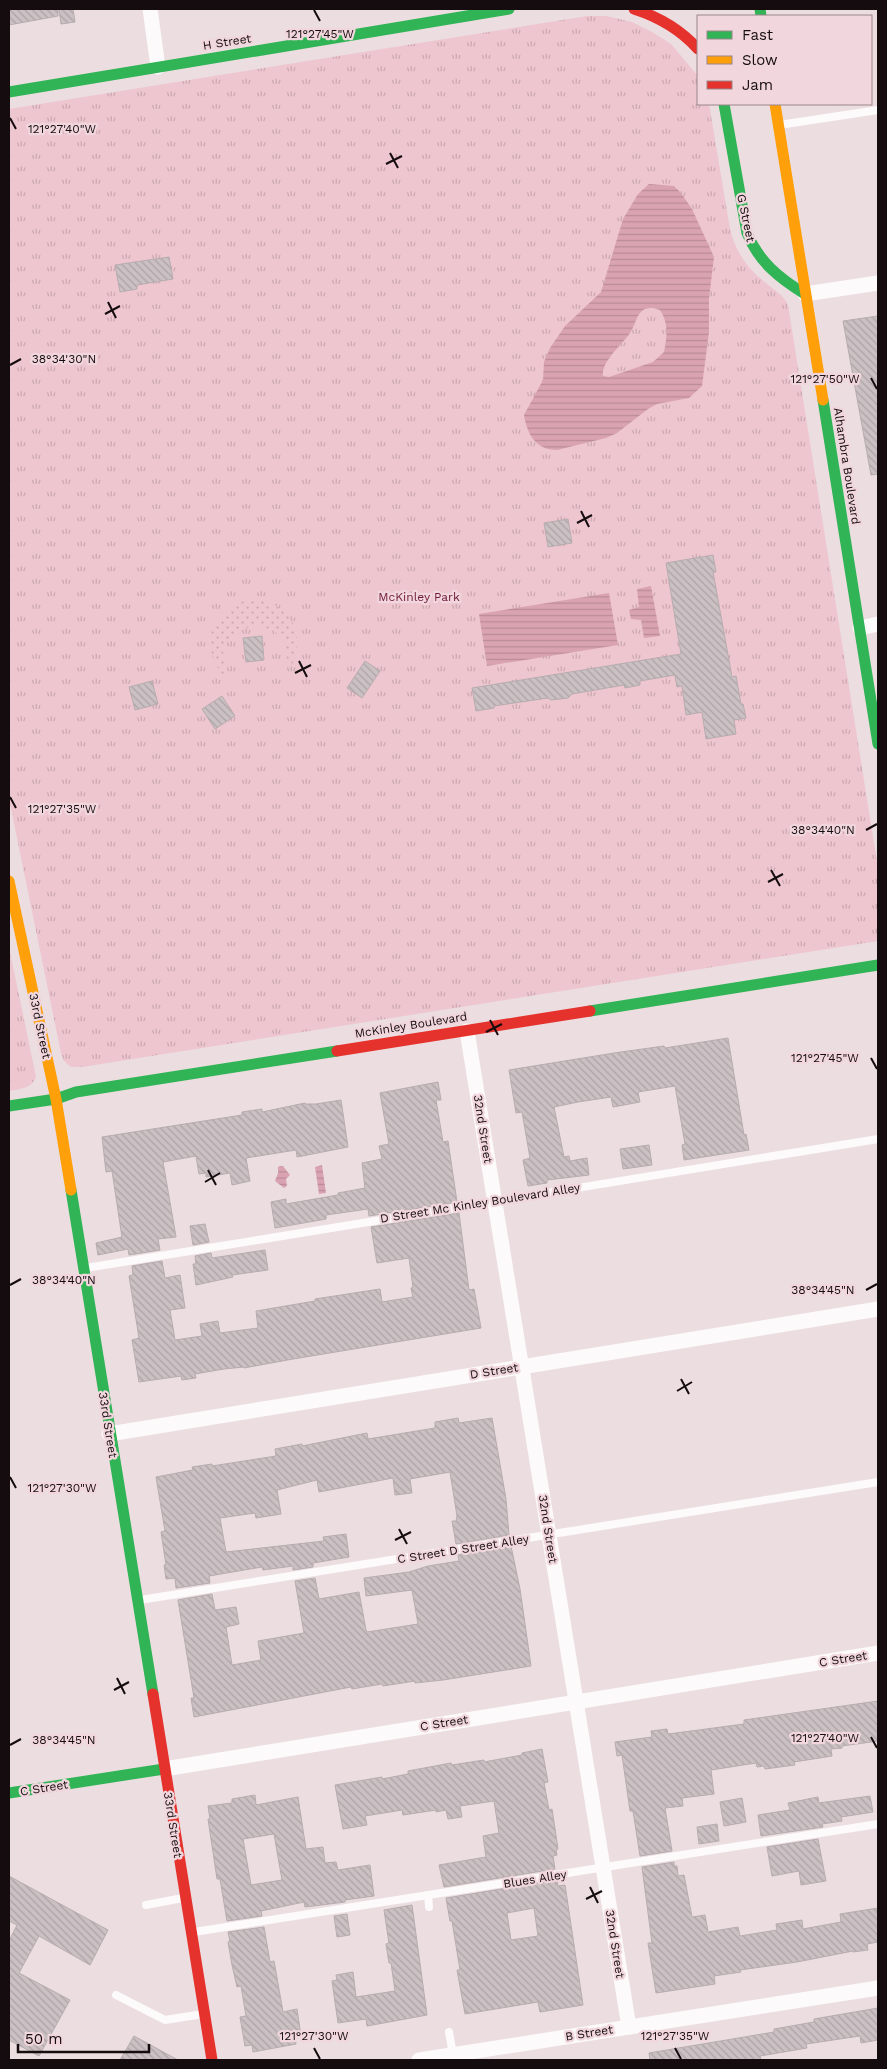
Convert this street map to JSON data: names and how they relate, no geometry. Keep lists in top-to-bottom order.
{
  "streets": {
    "street": [
      "H Street",
      "G Street",
      "Alhambra Boulevard",
      "McKinley Boulevard",
      "33rd Street",
      "32nd Street",
      "D Street",
      "C Street",
      "B Street"
    ],
    "lane": ["D Street Mc Kinley Boulevard Alley", "C Street D Street Alley", "Blues Alley"]
  },
  "crossings": [
    ["G Street", "Alhambra Boulevard"],
    ["McKinley Boulevard", "33rd Street"],
    ["McKinley Boulevard", "32nd Street"],
    ["33rd Street", "D Street Mc Kinley Boulevard Alley"],
    ["33rd Street", "D Street"],
    ["33rd Street", "C Street D Street Alley"],
    ["33rd Street", "C Street"],
    ["33rd Street", "Blues Alley"],
    ["32nd Street", "D Street Mc Kinley Boulevard Alley"],
    ["32nd Street", "D Street"],
    ["32nd Street", "C Street D Street Alley"],
    ["32nd Street", "C Street"],
    ["32nd Street", "Blues Alley"],
    ["32nd Street", "B Street"]
  ],
  "parks": ["McKinley Park"],
  "legend": ["Fast", "Slow", "Jam"],
  "scale_bar": "50 m",
  "coordinates": [
    "121°27'45\"W",
    "121°27'40\"W",
    "38°34'30\"N",
    "121°27'50\"W",
    "121°27'35\"W",
    "38°34'40\"N",
    "38°34'45\"N",
    "121°27'30\"W"
  ]
}
